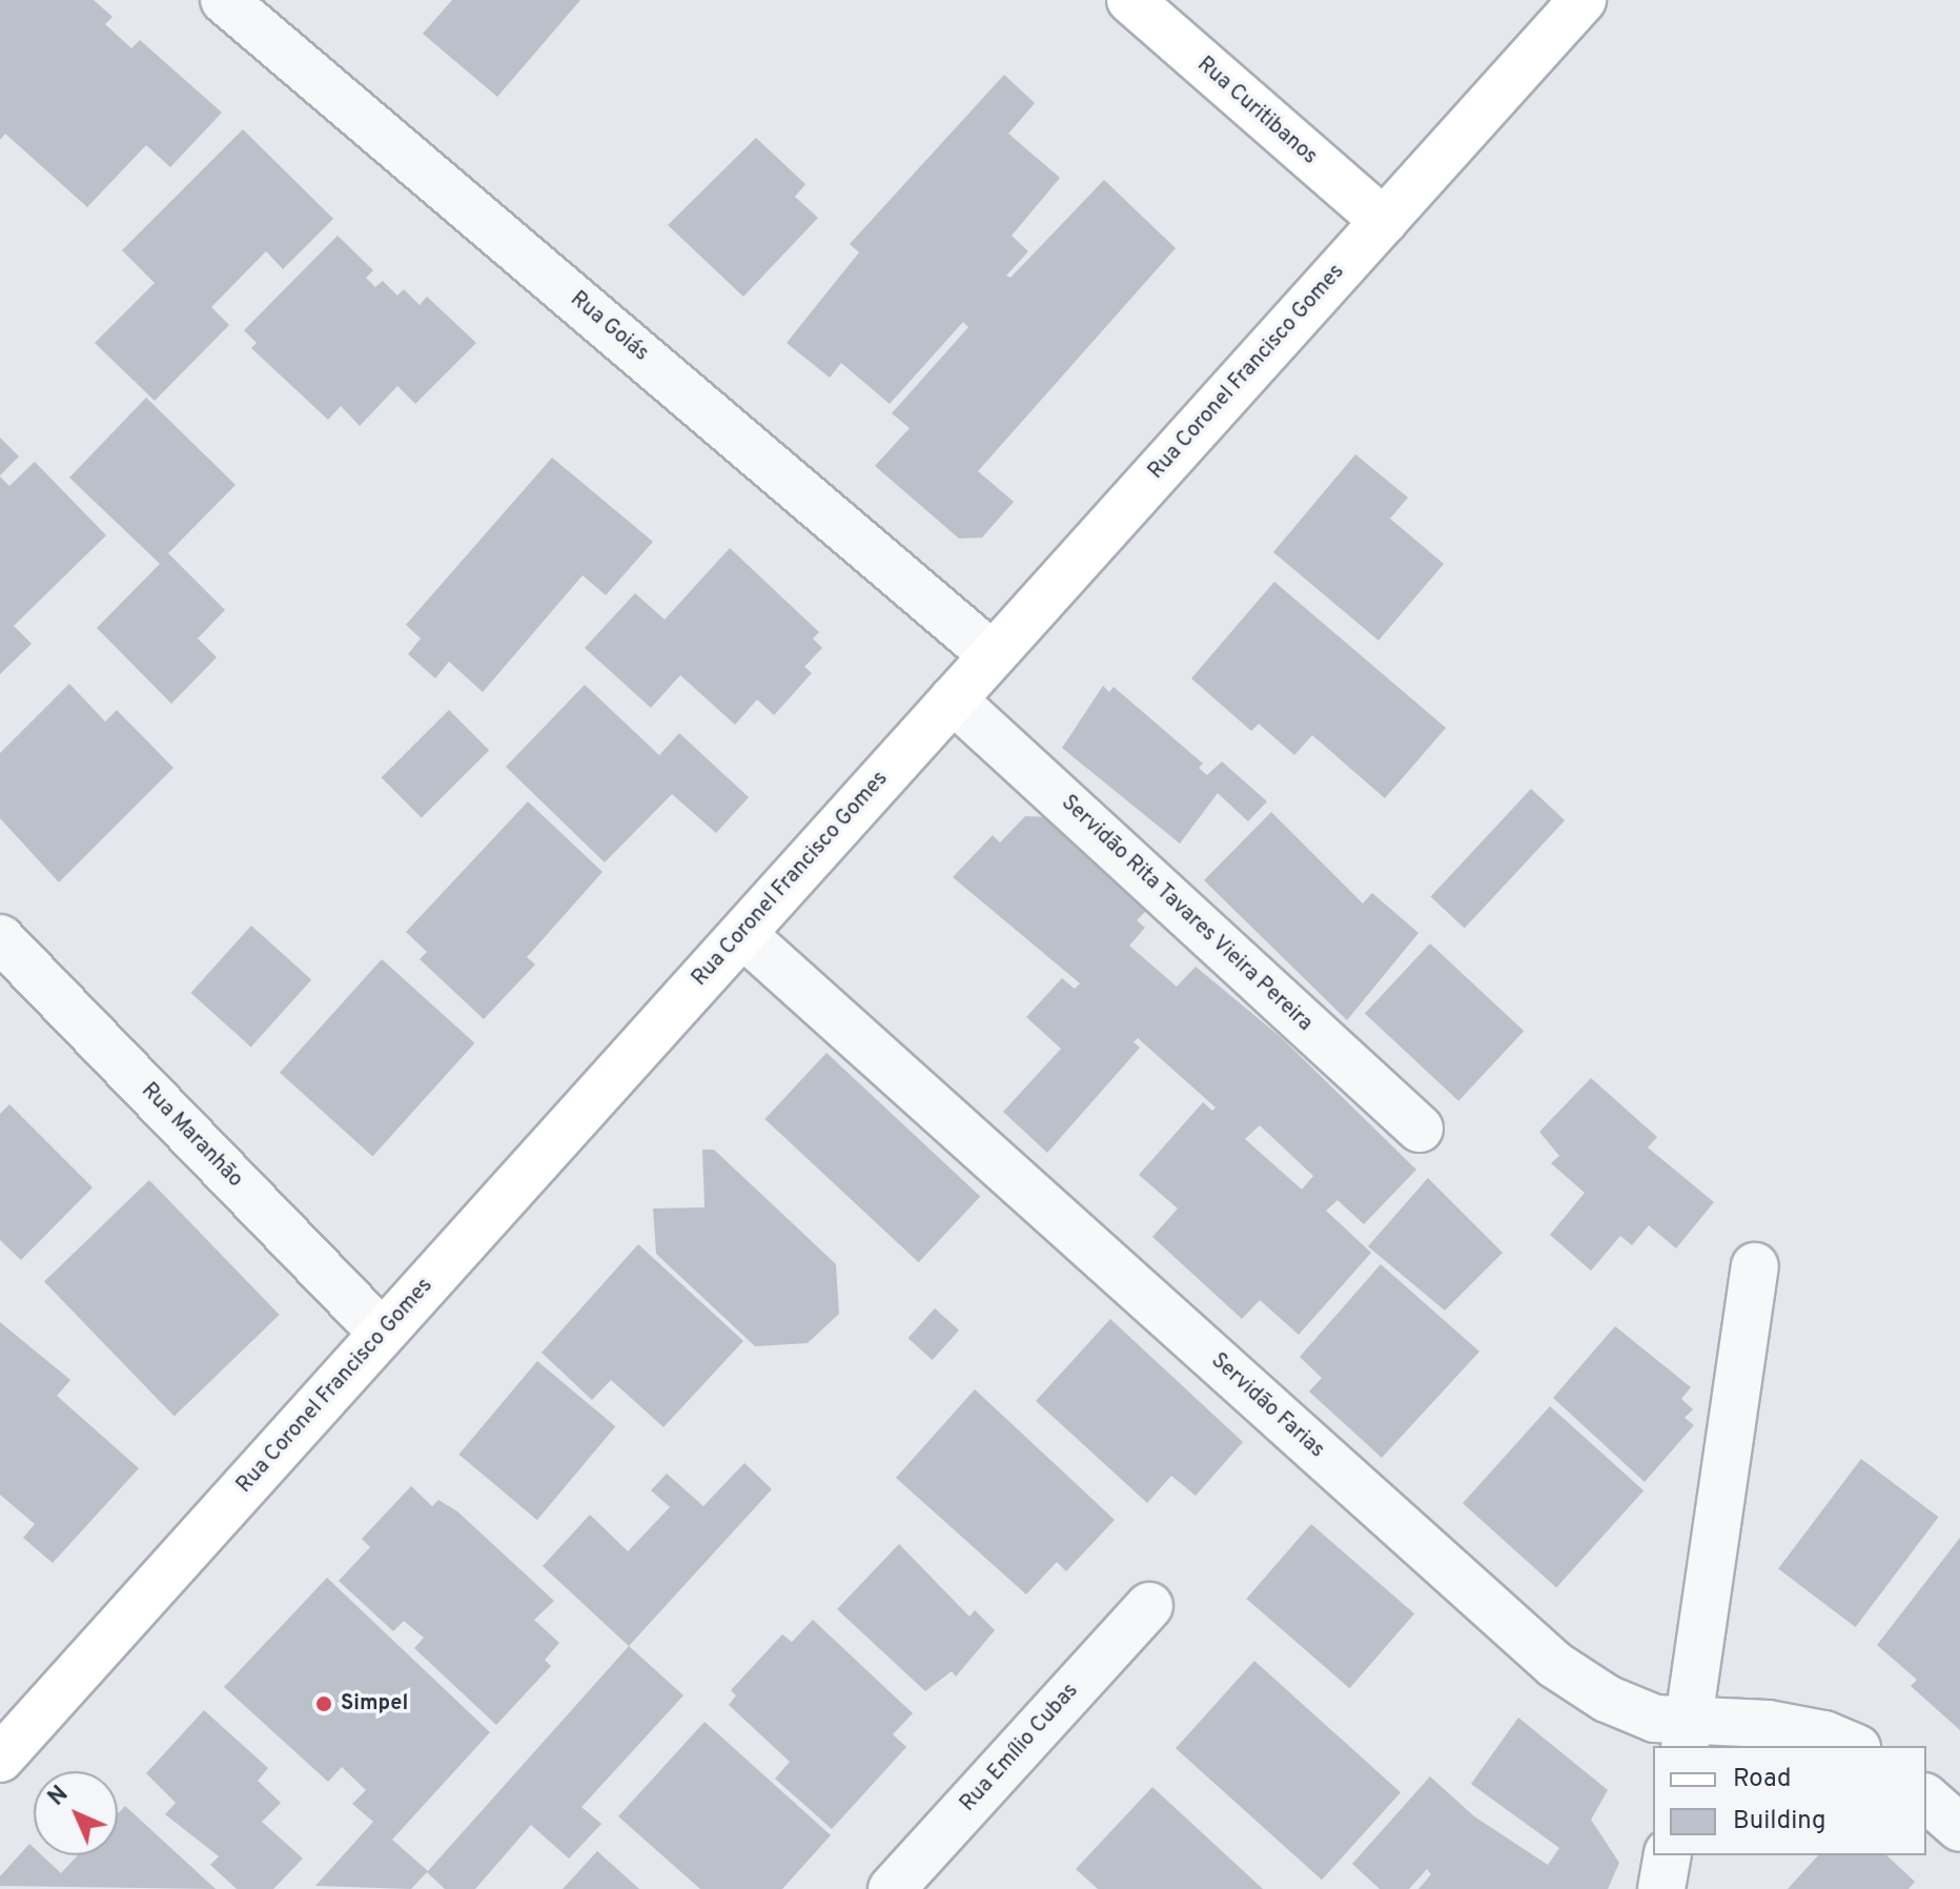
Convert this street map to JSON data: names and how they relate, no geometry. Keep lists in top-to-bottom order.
{
  "streets": {
    "main road": ["Rua Curitibanos", "Rua Coronel Francisco Gomes"],
    "street": [
      "Rua Goiás",
      "Servidão Rita Tavares Vieira Pereira",
      "Rua Maranhão",
      "Servidão Farias",
      "Rua Emílio Cubas"
    ]
  },
  "crossings": [
    ["Rua Curitibanos", "Rua Coronel Francisco Gomes"],
    ["Rua Goiás", "Rua Coronel Francisco Gomes"],
    ["Rua Coronel Francisco Gomes", "Servidão Rita Tavares Vieira Pereira"],
    ["Rua Coronel Francisco Gomes", "Rua Maranhão"],
    ["Rua Coronel Francisco Gomes", "Servidão Farias"]
  ],
  "places": ["Simpel"],
  "legend": ["Road", "Building"],
  "north": "top left"
}
